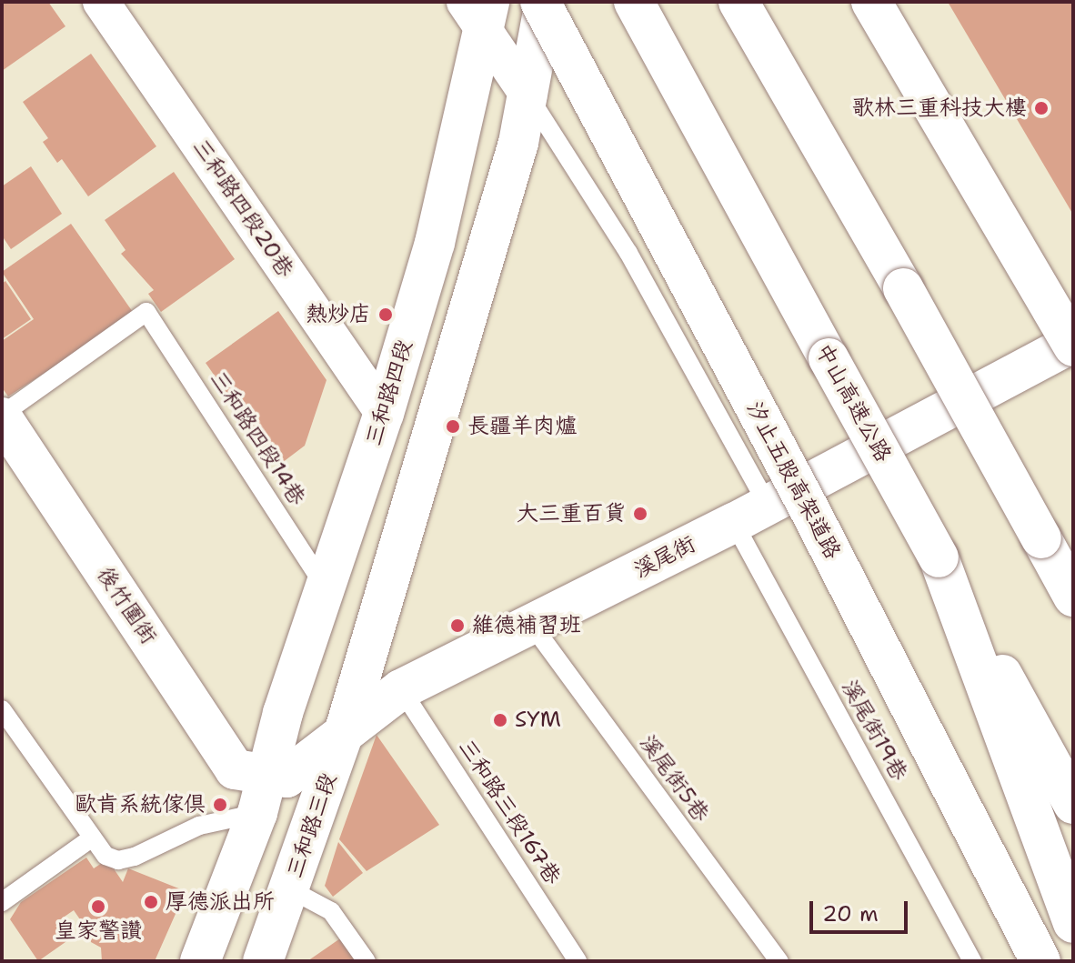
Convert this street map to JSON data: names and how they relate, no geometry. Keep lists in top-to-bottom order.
{
  "streets": {
    "main road": [
      "三和路四段",
      "中山高速公路",
      "汐止五股高架道路",
      "溪尾街",
      "後竹圍街",
      "三和路三段"
    ],
    "street": ["三和路四段20巷"],
    "lane": [
      "三和路四段14巷",
      "溪尾街19巷",
      "溪尾街5巷",
      "三和路三段167巷"
    ]
  },
  "crossings": [
    ["三和路四段20巷", "三和路四段"],
    ["三和路四段", "三和路四段14巷"],
    ["三和路四段", "溪尾街"],
    ["三和路四段", "後竹圍街"],
    ["三和路四段14巷", "後竹圍街"],
    ["溪尾街", "後竹圍街"],
    ["溪尾街", "溪尾街19巷"],
    ["溪尾街", "溪尾街5巷"],
    ["溪尾街", "三和路三段167巷"],
    ["溪尾街", "三和路三段"]
  ],
  "places": [
    "歌林三重科技大樓",
    "熱炒店",
    "長疆羊肉爐",
    "大三重百貨",
    "維德補習班",
    "SYM",
    "歐肯系統傢俱",
    "厚德派出所",
    "皇家警讚"
  ],
  "scale_bar": "20 m"
}
